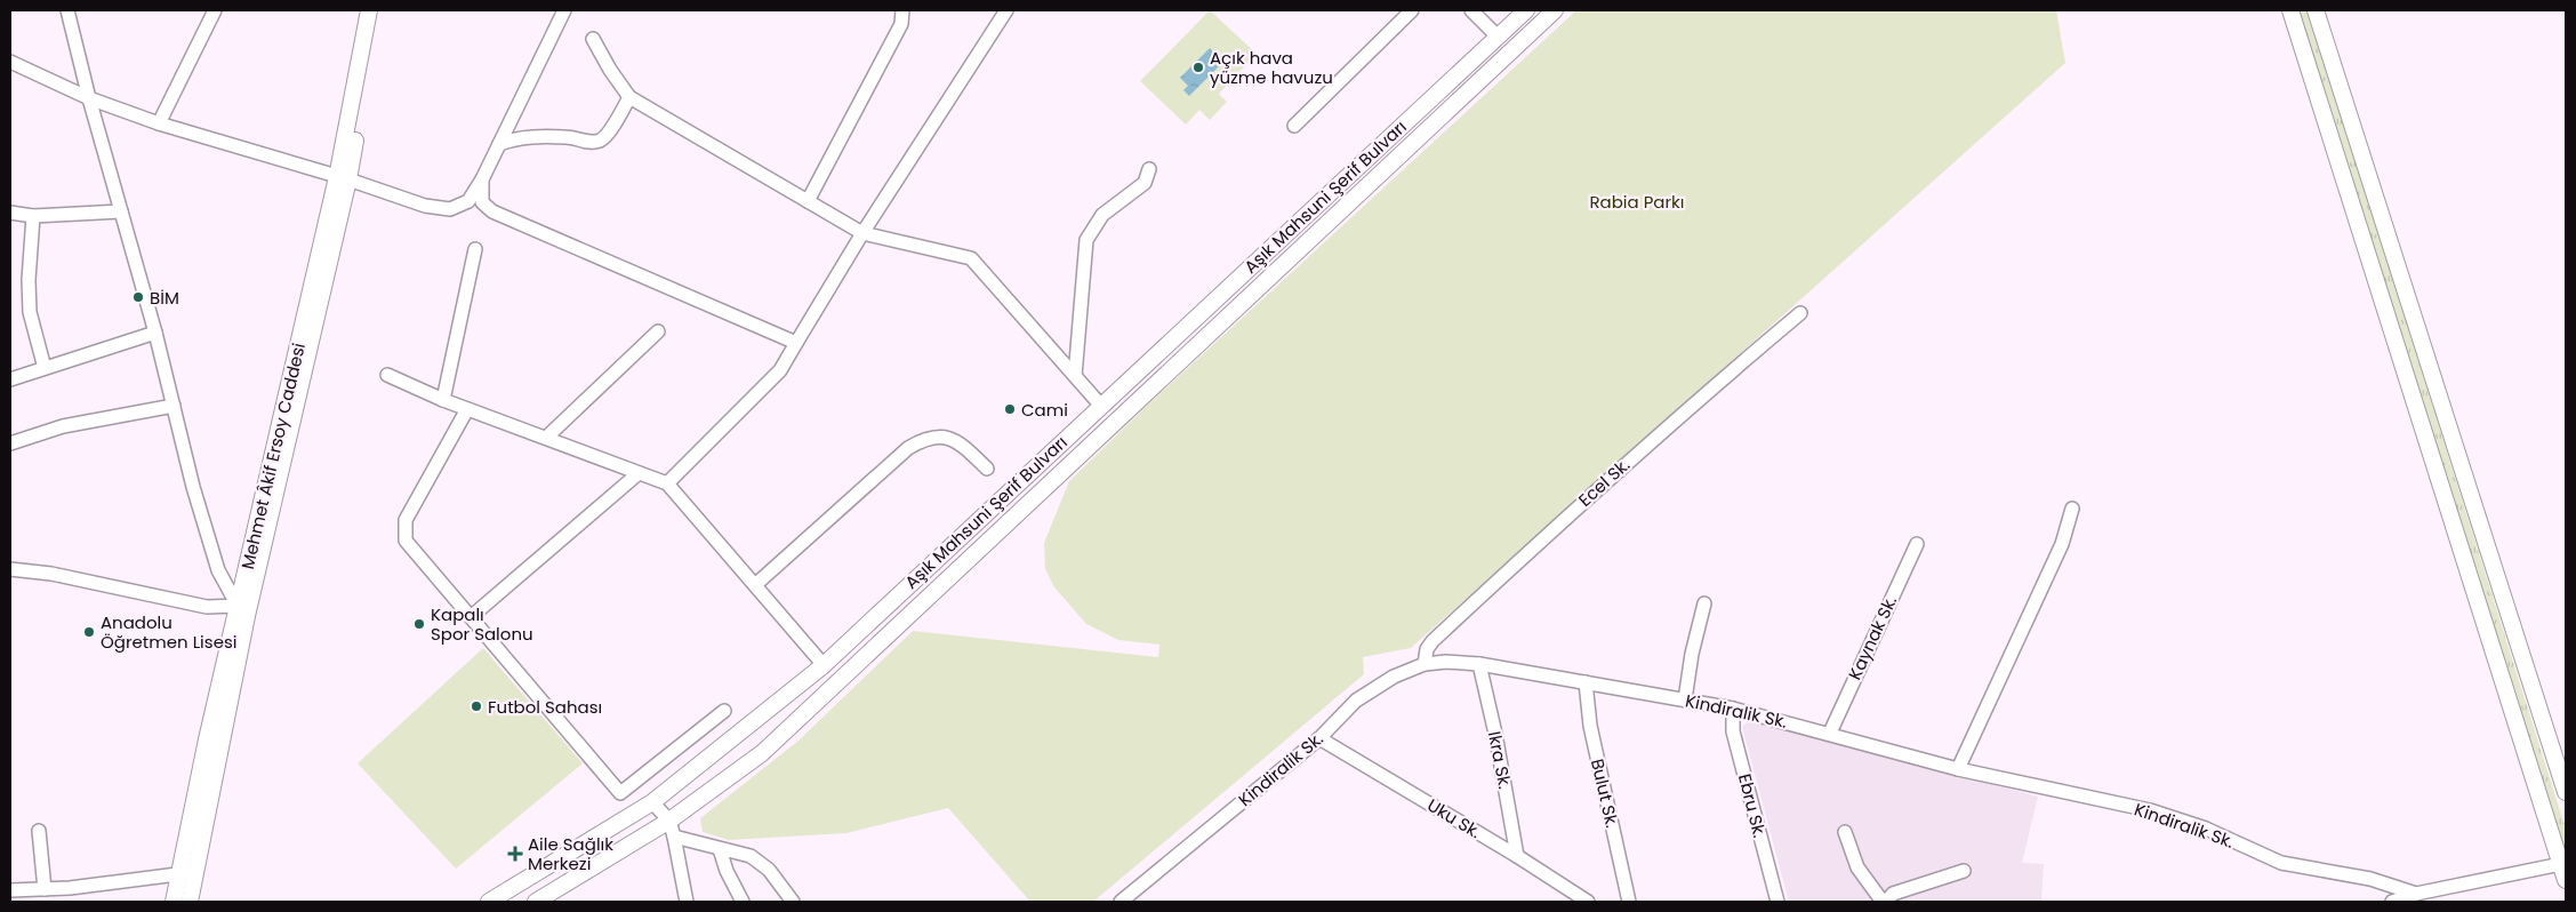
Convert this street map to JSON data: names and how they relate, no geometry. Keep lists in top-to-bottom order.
{
  "streets": {
    "main road": ["Aşık Mahsuni Şerif Bulvarı", "Mehmet Âkif Ersoy Caddesi"],
    "street": [
      "Ecel Sk.",
      "Kaynak Sk.",
      "Kindiralik Sk.",
      "Ikra Sk.",
      "Bulut Sk.",
      "Ebru Sk.",
      "Uku Sk."
    ]
  },
  "crossings": [
    ["Ecel Sk.", "Kindiralik Sk."],
    ["Kaynak Sk.", "Kindiralik Sk."],
    ["Kindiralik Sk.", "Ikra Sk."],
    ["Kindiralik Sk.", "Bulut Sk."],
    ["Kindiralik Sk.", "Ebru Sk."],
    ["Kindiralik Sk.", "Uku Sk."],
    ["Ikra Sk.", "Uku Sk."]
  ],
  "parks": ["Rabia Parkı"],
  "places": {
    "other": [
      "Açık hava yüzme havuzu",
      "BİM",
      "Cami",
      "Kapalı Spor Salonu",
      "Anadolu Öğretmen Lisesi",
      "Futbol Sahası"
    ],
    "health": ["Aile Sağlık Merkezi"]
  }
}
